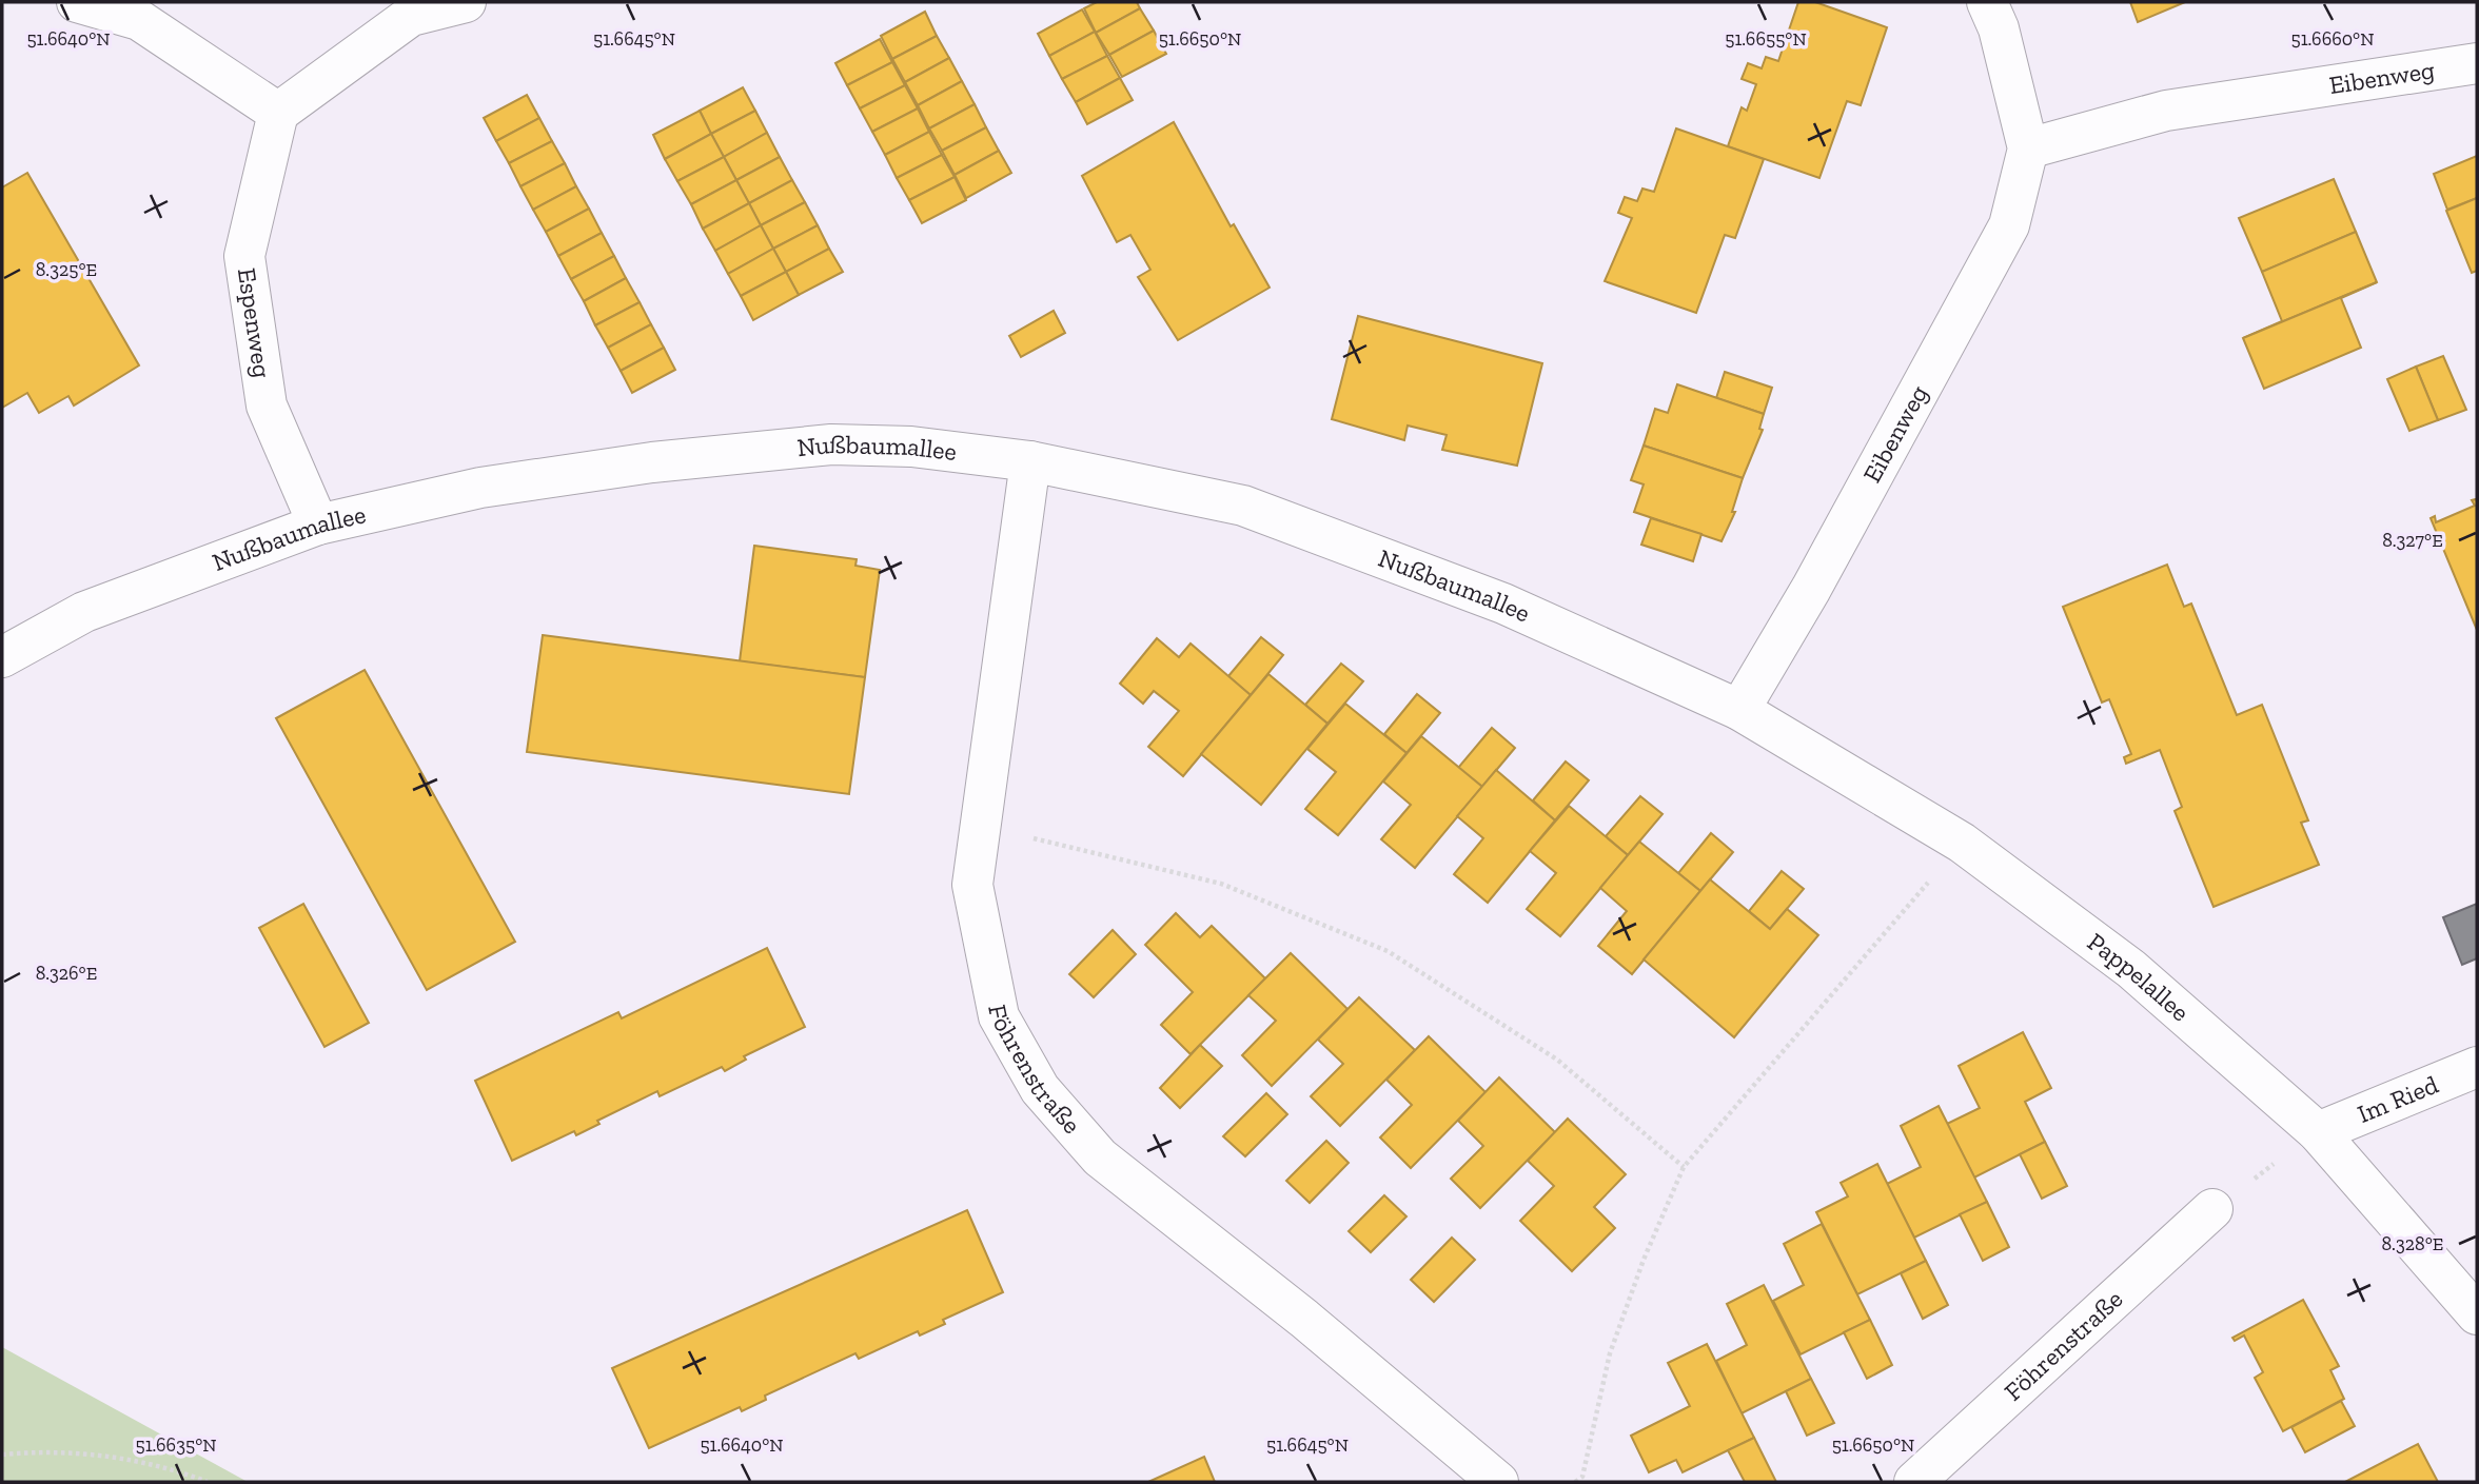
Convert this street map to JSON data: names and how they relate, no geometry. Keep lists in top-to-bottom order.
{
  "streets": {
    "street": [
      "Eibenweg",
      "Espenweg",
      "Nußbaumallee",
      "Pappelallee",
      "Föhrenstraße",
      "Im Ried"
    ]
  },
  "crossings": [
    ["Eibenweg", "Nußbaumallee"],
    ["Eibenweg", "Pappelallee"],
    ["Espenweg", "Nußbaumallee"],
    ["Nußbaumallee", "Pappelallee"],
    ["Nußbaumallee", "Föhrenstraße"],
    ["Pappelallee", "Im Ried"]
  ],
  "coordinates": [
    "51.6640°N",
    "51.6645°N",
    "51.6650°N",
    "51.6655°N",
    "51.6660°N",
    "8.325°E",
    "8.327°E",
    "8.326°E",
    "8.328°E",
    "51.6635°N"
  ]
}
